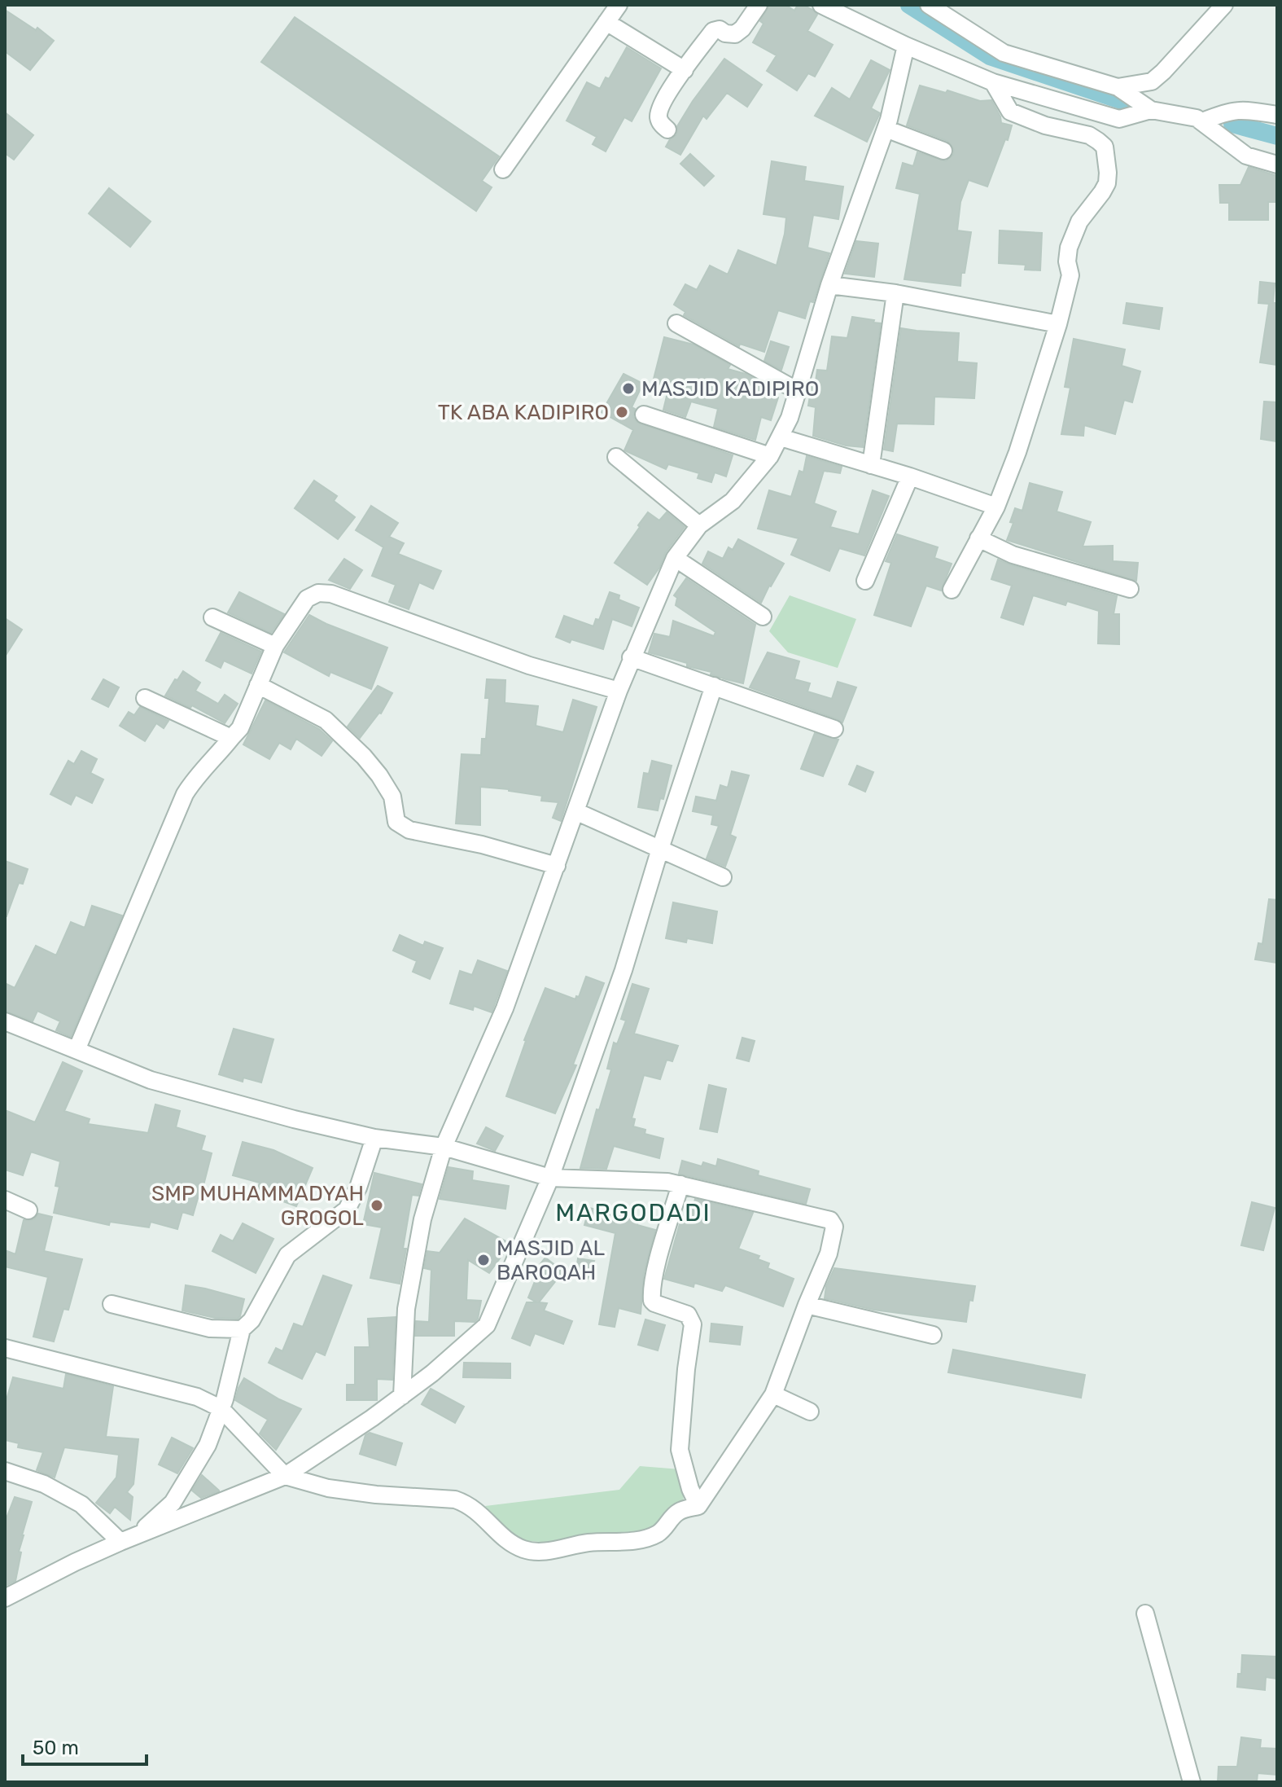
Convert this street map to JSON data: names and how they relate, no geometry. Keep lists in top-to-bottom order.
{
  "districts": ["MARGODADI"],
  "places": [
    "MASJID KADIPIRO",
    "TK ABA KADIPIRO",
    "SMP MUHAMMADYAH GROGOL",
    "MASJID AL BAROQAH"
  ],
  "scale_bar": "50 m"
}
